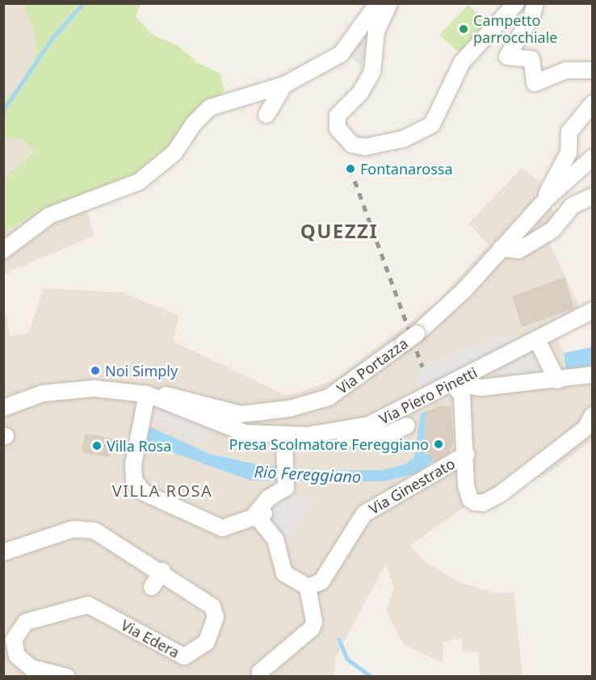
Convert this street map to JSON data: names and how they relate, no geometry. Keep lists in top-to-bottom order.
{
  "streets": {
    "street": [
      "Via Portazza",
      "Via Piero Pinetti",
      "Via Ginestrato",
      "Via Edera"
    ]
  },
  "crossings": [
    ["Via Portazza", "Via Piero Pinetti"],
    ["Via Piero Pinetti", "Via Ginestrato"]
  ],
  "districts": ["QUEZZI", "VILLA ROSA"],
  "water": ["Rio Fereggiano"],
  "places": [
    "Campetto parrocchiale",
    "Fontanarossa",
    "Noi Simply",
    "Presa Scolmatore Fereggiano",
    "Villa Rosa"
  ]
}
